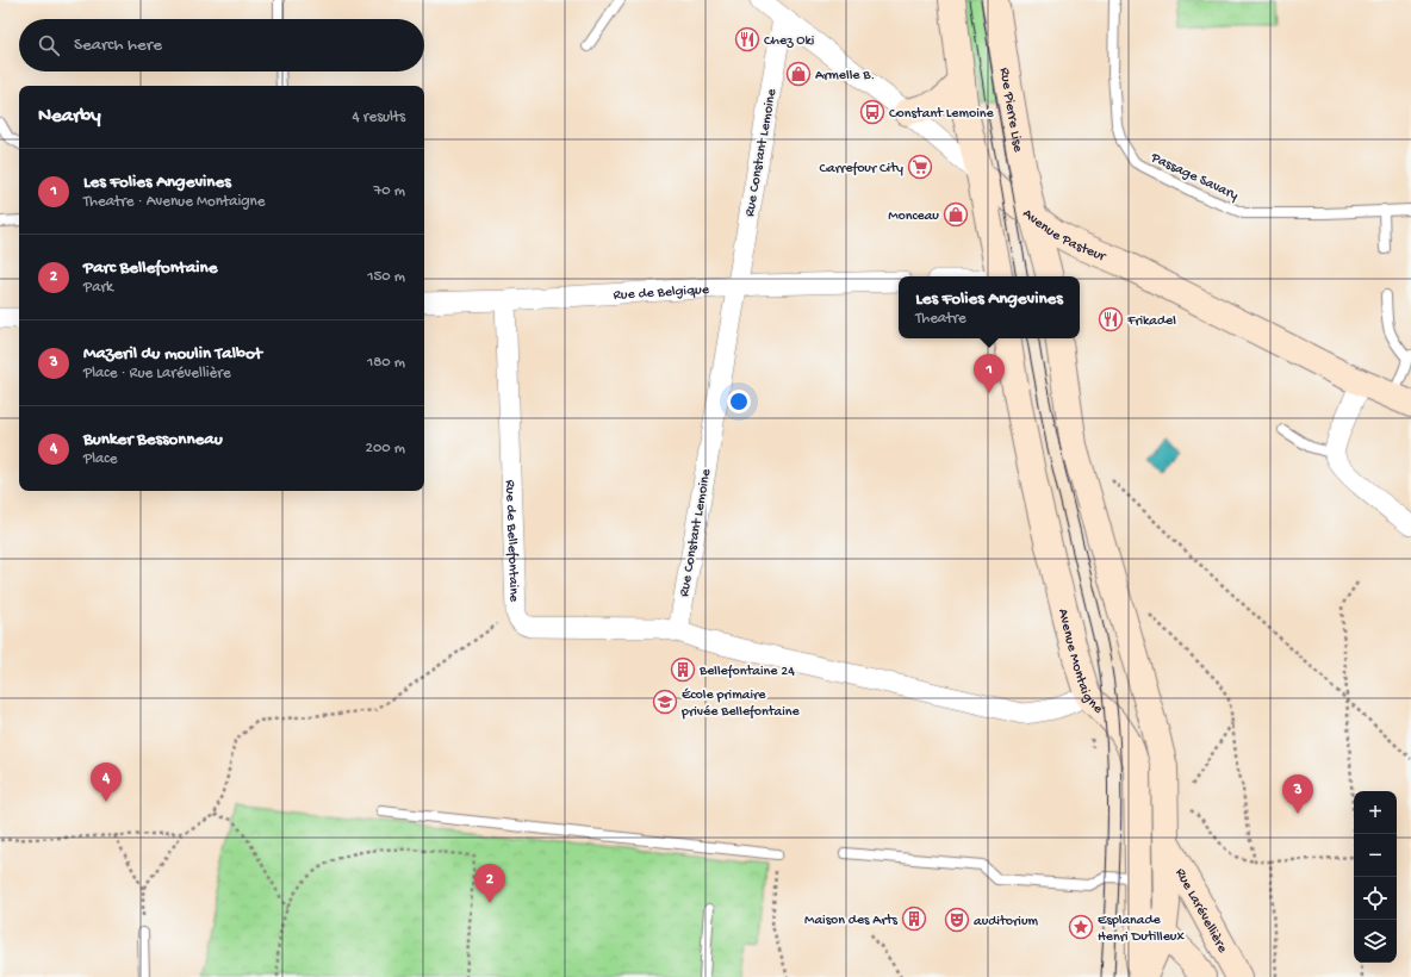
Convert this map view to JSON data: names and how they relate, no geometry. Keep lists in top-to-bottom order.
{
  "streets": {
    "main road": [
      "Rue Pierre Lise",
      "Avenue Pasteur",
      "Avenue Montaigne",
      "Rue Larévellière"
    ],
    "street": ["Rue Constant Lemoine", "Rue de Belgique", "Rue de Bellefontaine"],
    "lane": ["Passage Savary"]
  },
  "crossings": [
    ["Rue Pierre Lise", "Avenue Pasteur"],
    ["Rue Constant Lemoine", "Avenue Pasteur"],
    ["Rue Constant Lemoine", "Rue de Belgique"],
    ["Rue Constant Lemoine", "Rue de Bellefontaine"],
    ["Rue de Belgique", "Rue de Bellefontaine"],
    ["Avenue Montaigne", "Rue Larévellière"]
  ],
  "places": {
    "restaurant": ["Chez Oki", "Frikadel"],
    "shop": ["Armelle B.", "Monceau"],
    "bus stop": ["Constant Lemoine"],
    "supermarket": ["Carrefour City"],
    "building": ["Bellefontaine 24", "Maison des Arts"],
    "school or university": ["École primaire privée Bellefontaine"],
    "theatre": ["auditorium"],
    "place": ["Esplanade Henri Dutilleux"]
  },
  "page": {
    "search": "Search here",
    "heading": ["Nearby", "4 results"],
    "list": [
      {
        "mark": "1",
        "name": "Les Folies Angevines",
        "note": "Theatre · Avenue Montaigne",
        "value": "70 m"
      },
      {
        "mark": "2",
        "name": "Parc Bellefontaine",
        "note": "Park",
        "value": "150 m"
      },
      {
        "mark": "3",
        "name": "Mazeril du moulin Talbot",
        "note": "Place · Rue Larévellière",
        "value": "180 m"
      },
      {
        "mark": "4",
        "name": "Bunker Bessonneau",
        "note": "Place",
        "value": "200 m"
      }
    ],
    "popup": ["Les Folies Angevines", "Theatre"],
    "pins": [
      "1",
      "4",
      "3",
      "2"
    ],
    "map_buttons": ["+", "−"]
  }
}
